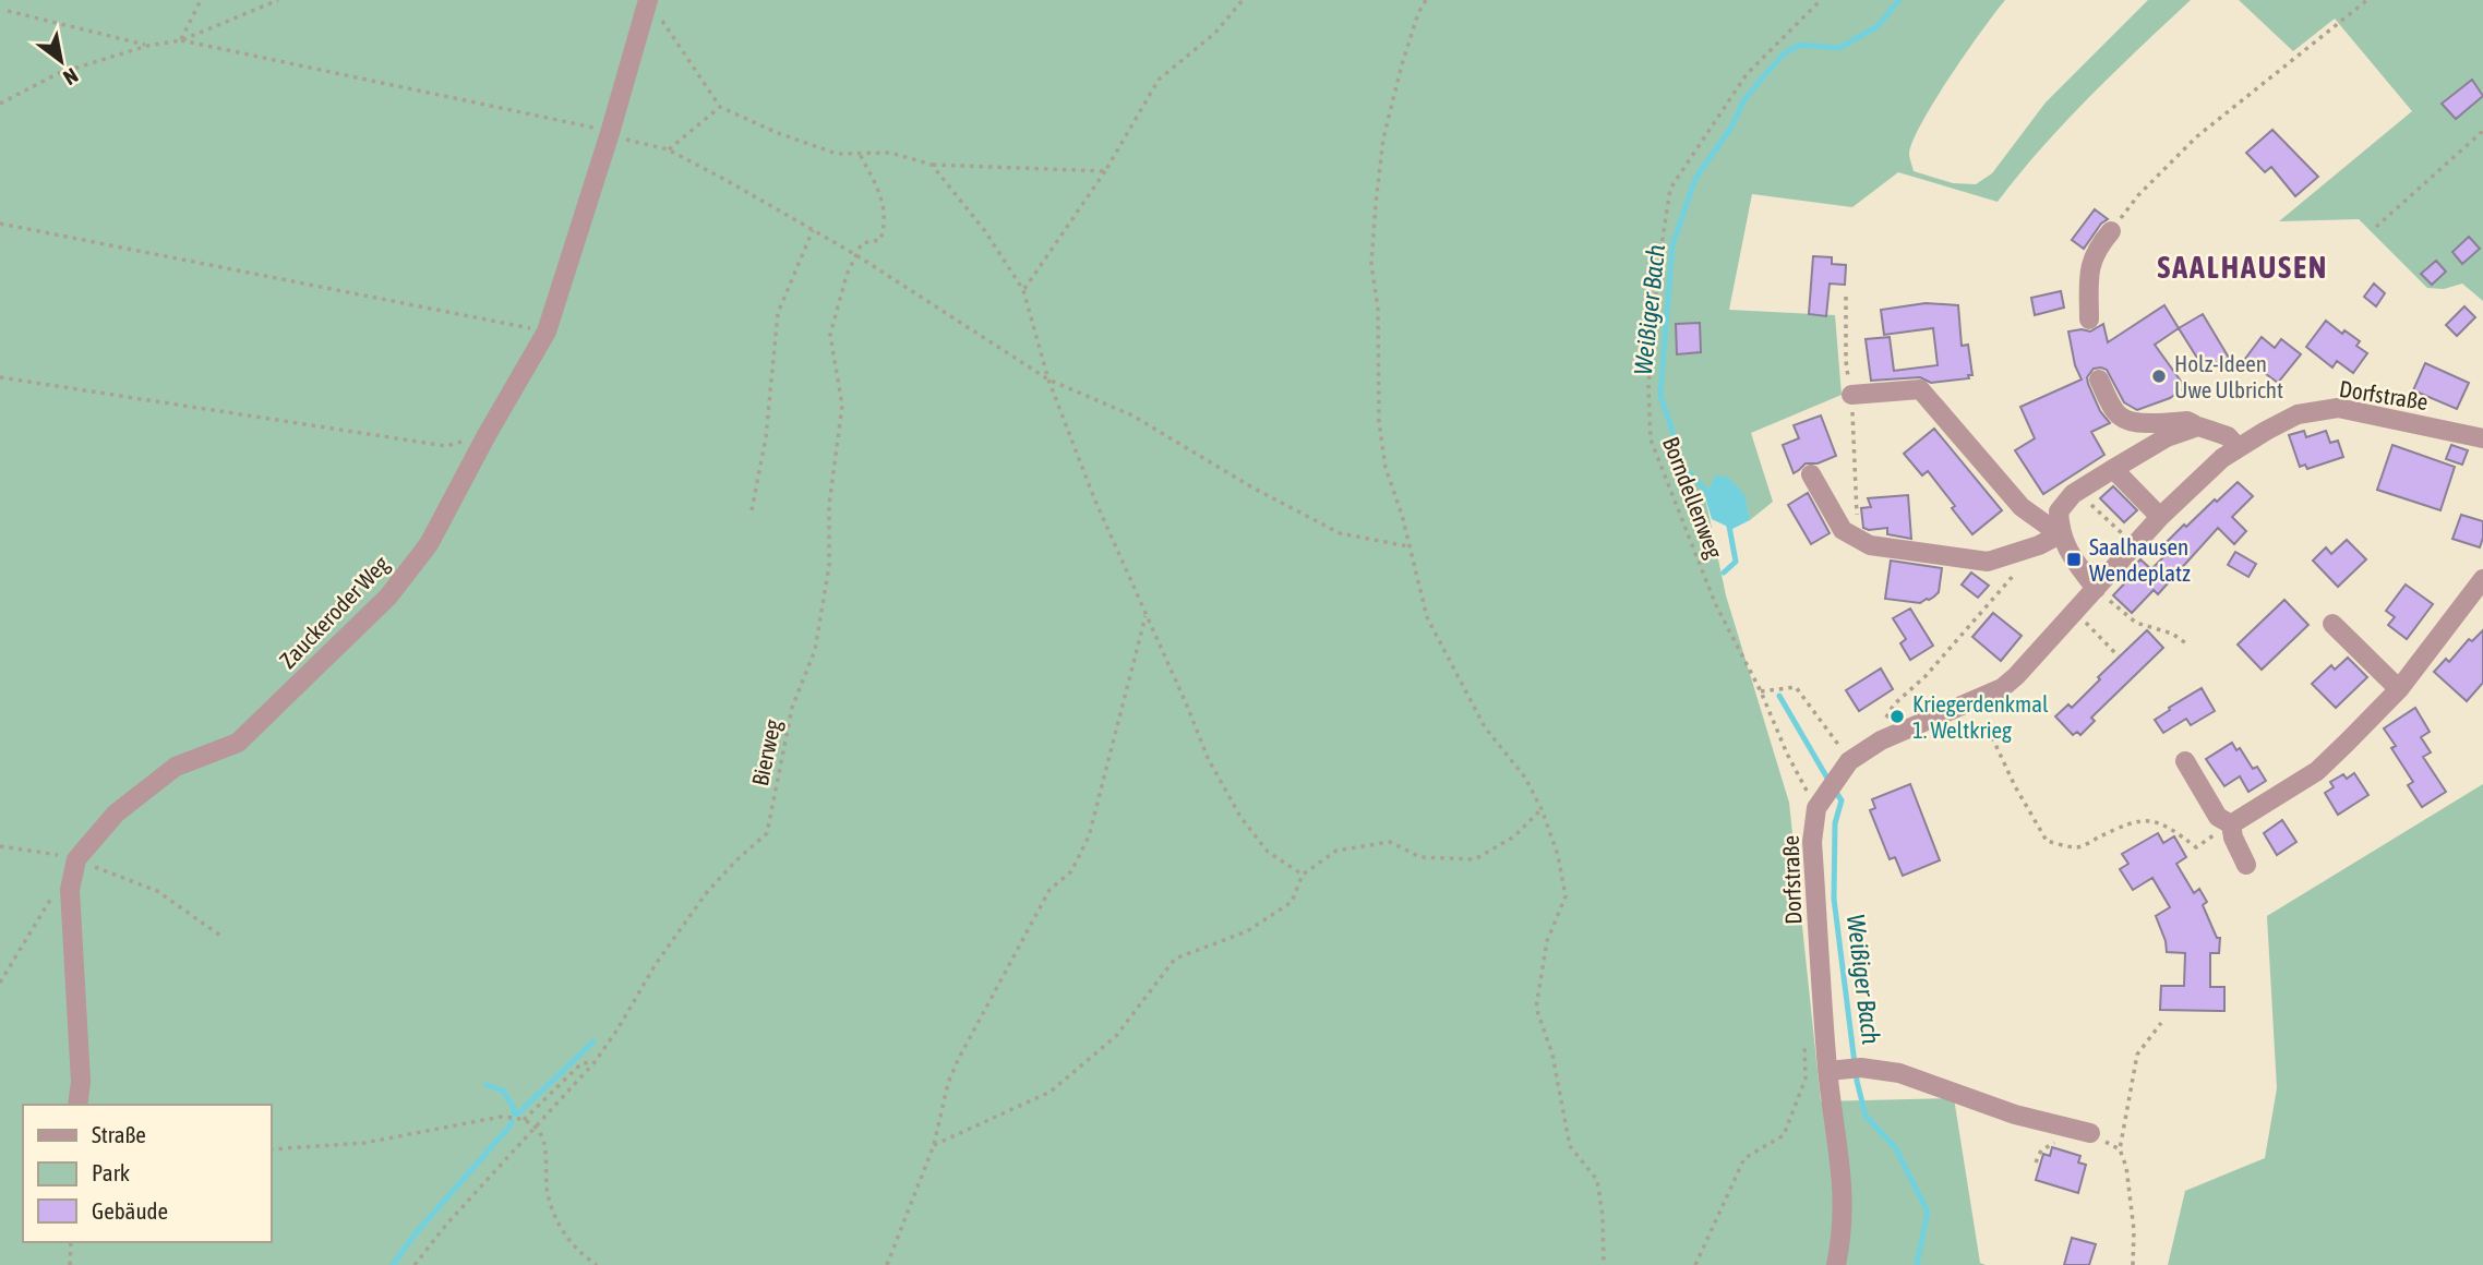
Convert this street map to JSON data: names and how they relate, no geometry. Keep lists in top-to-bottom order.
{
  "streets": {
    "street": ["Dorfstraße", "Zauckeroder Weg"],
    "path": ["Borndellenweg", "Bierweg"]
  },
  "crossings": [
    ["Dorfstraße", "Borndellenweg"]
  ],
  "districts": ["SAALHAUSEN"],
  "water": ["Weißiger Bach"],
  "places": {
    "other": ["Holz-Ideen Uwe Ulbricht", "Kriegerdenkmal 1. Weltkrieg"],
    "transit": ["Saalhausen Wendeplatz"]
  },
  "legend": ["Straße", "Park", "Gebäude"],
  "north": "bottom right"
}
